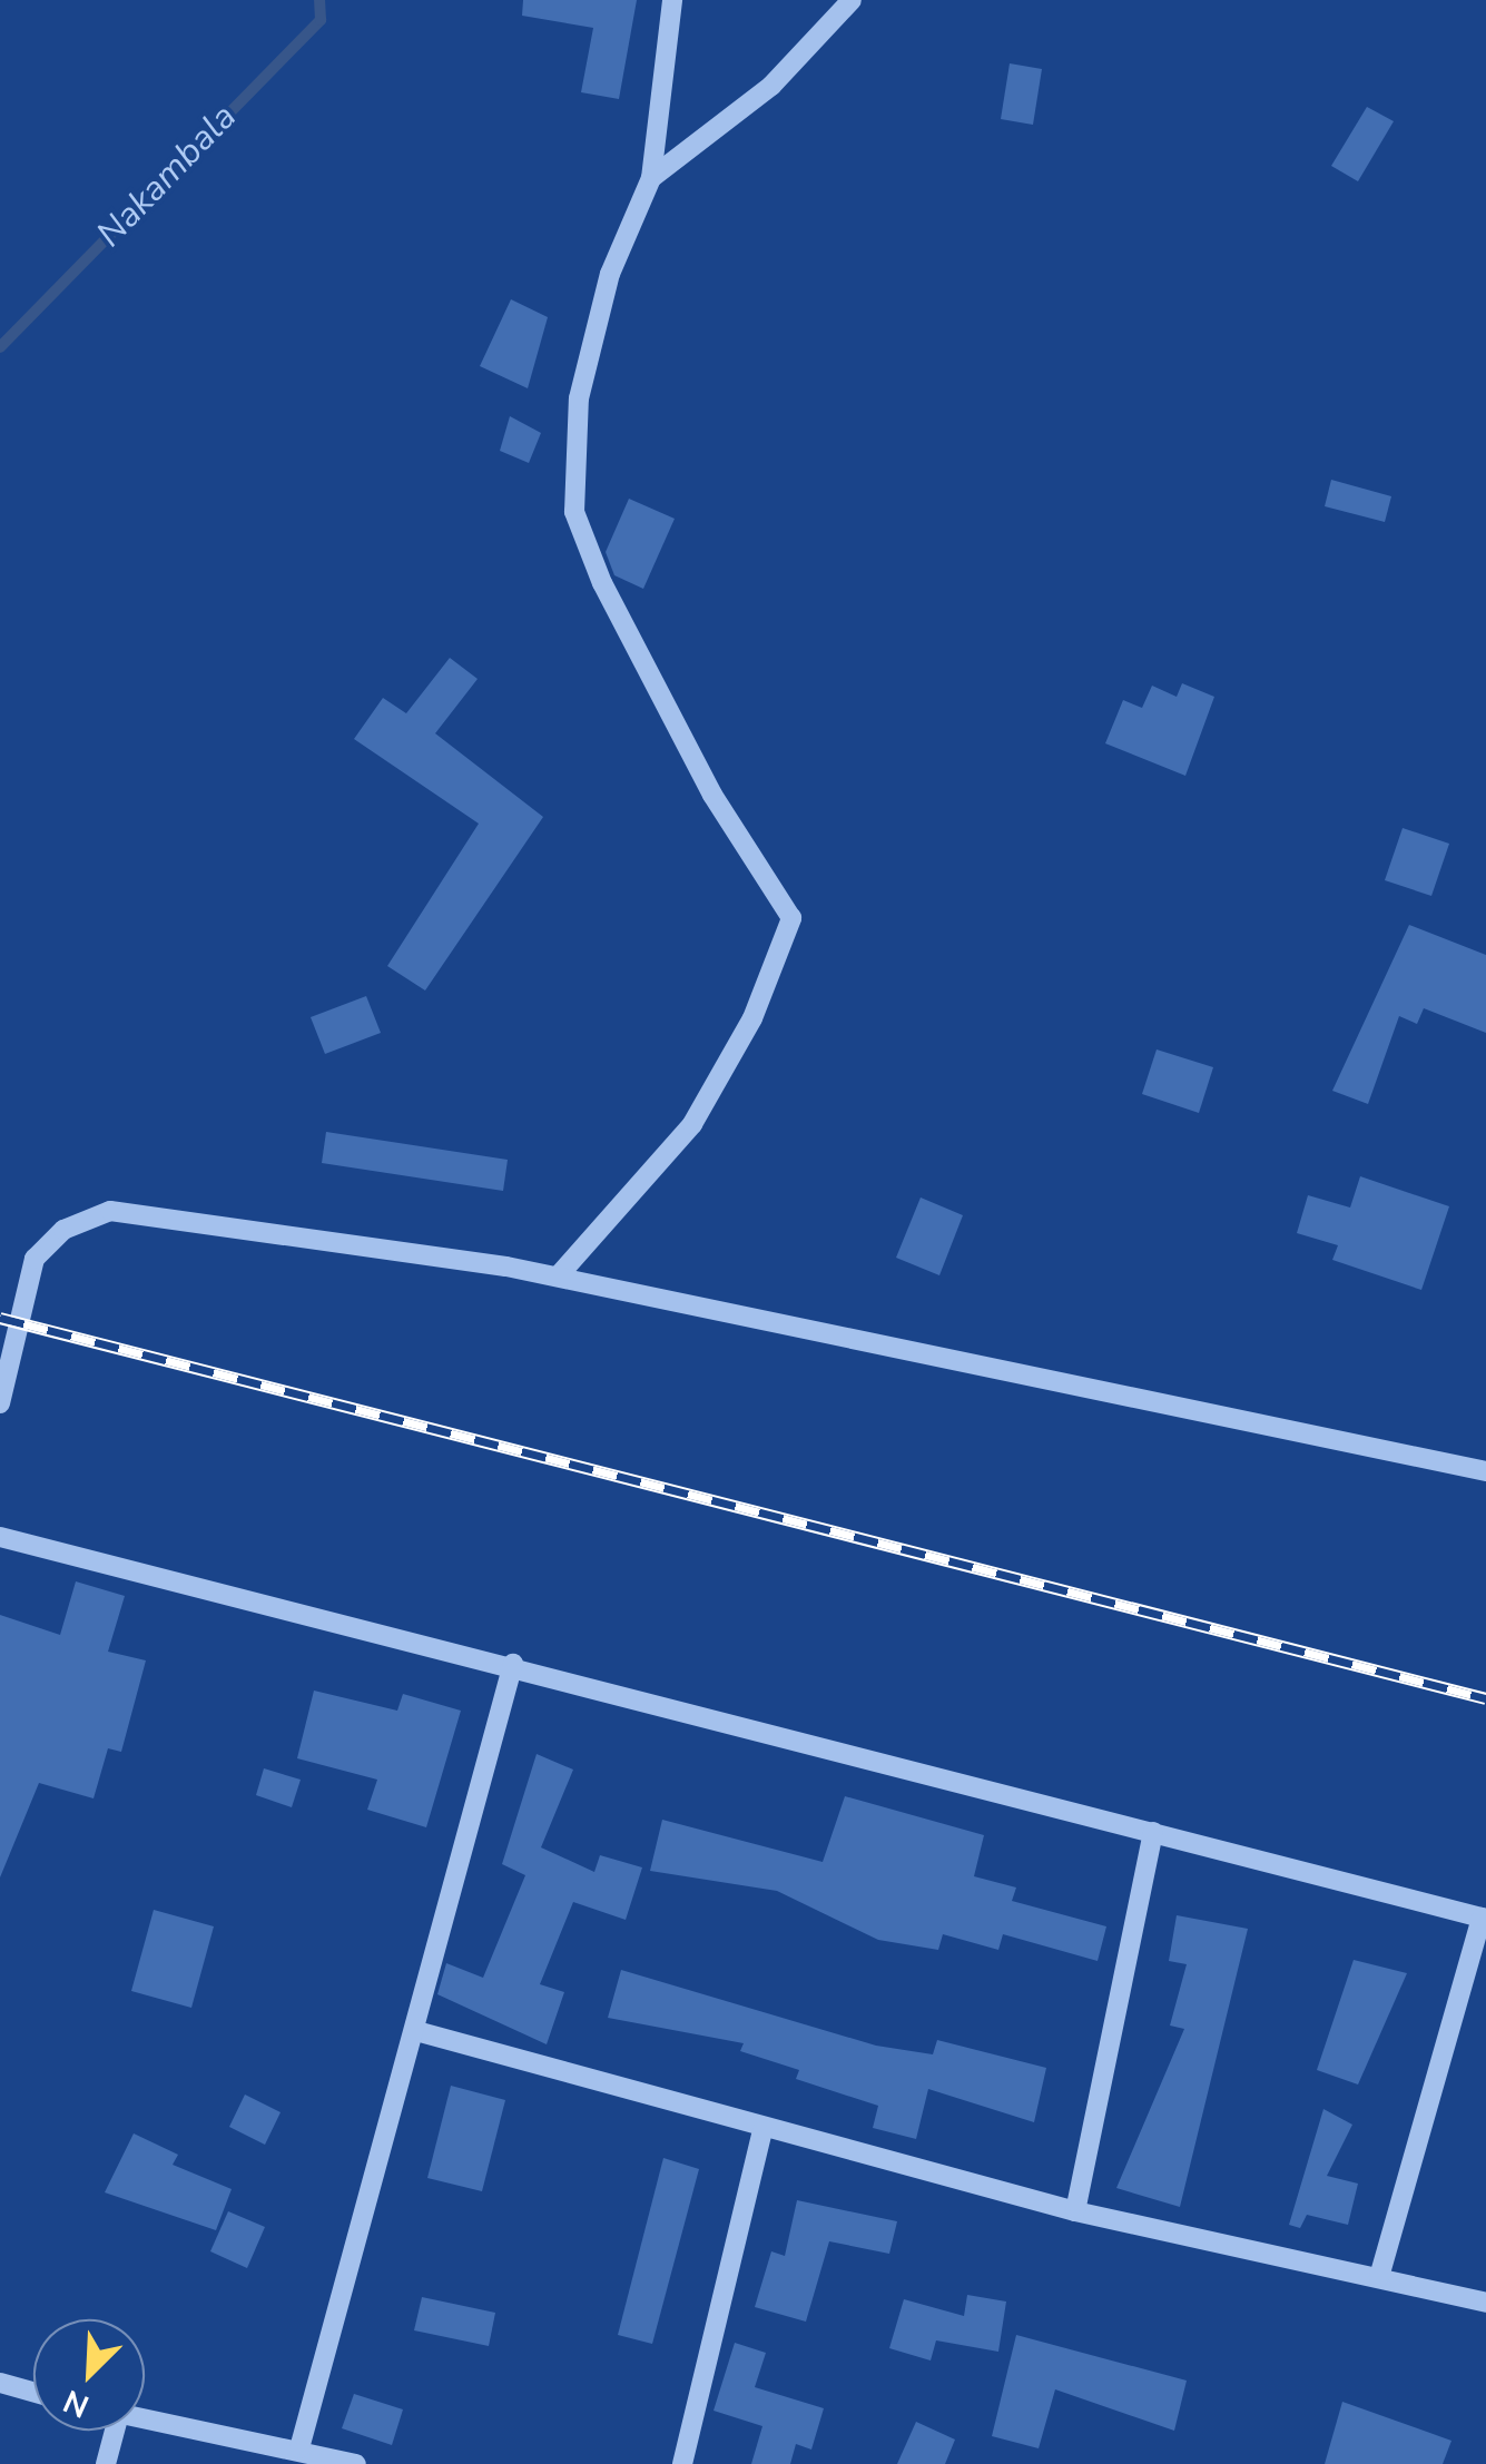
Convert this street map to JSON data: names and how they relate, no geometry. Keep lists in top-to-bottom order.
{
  "water": ["Nakambala"],
  "north": "bottom left"
}
